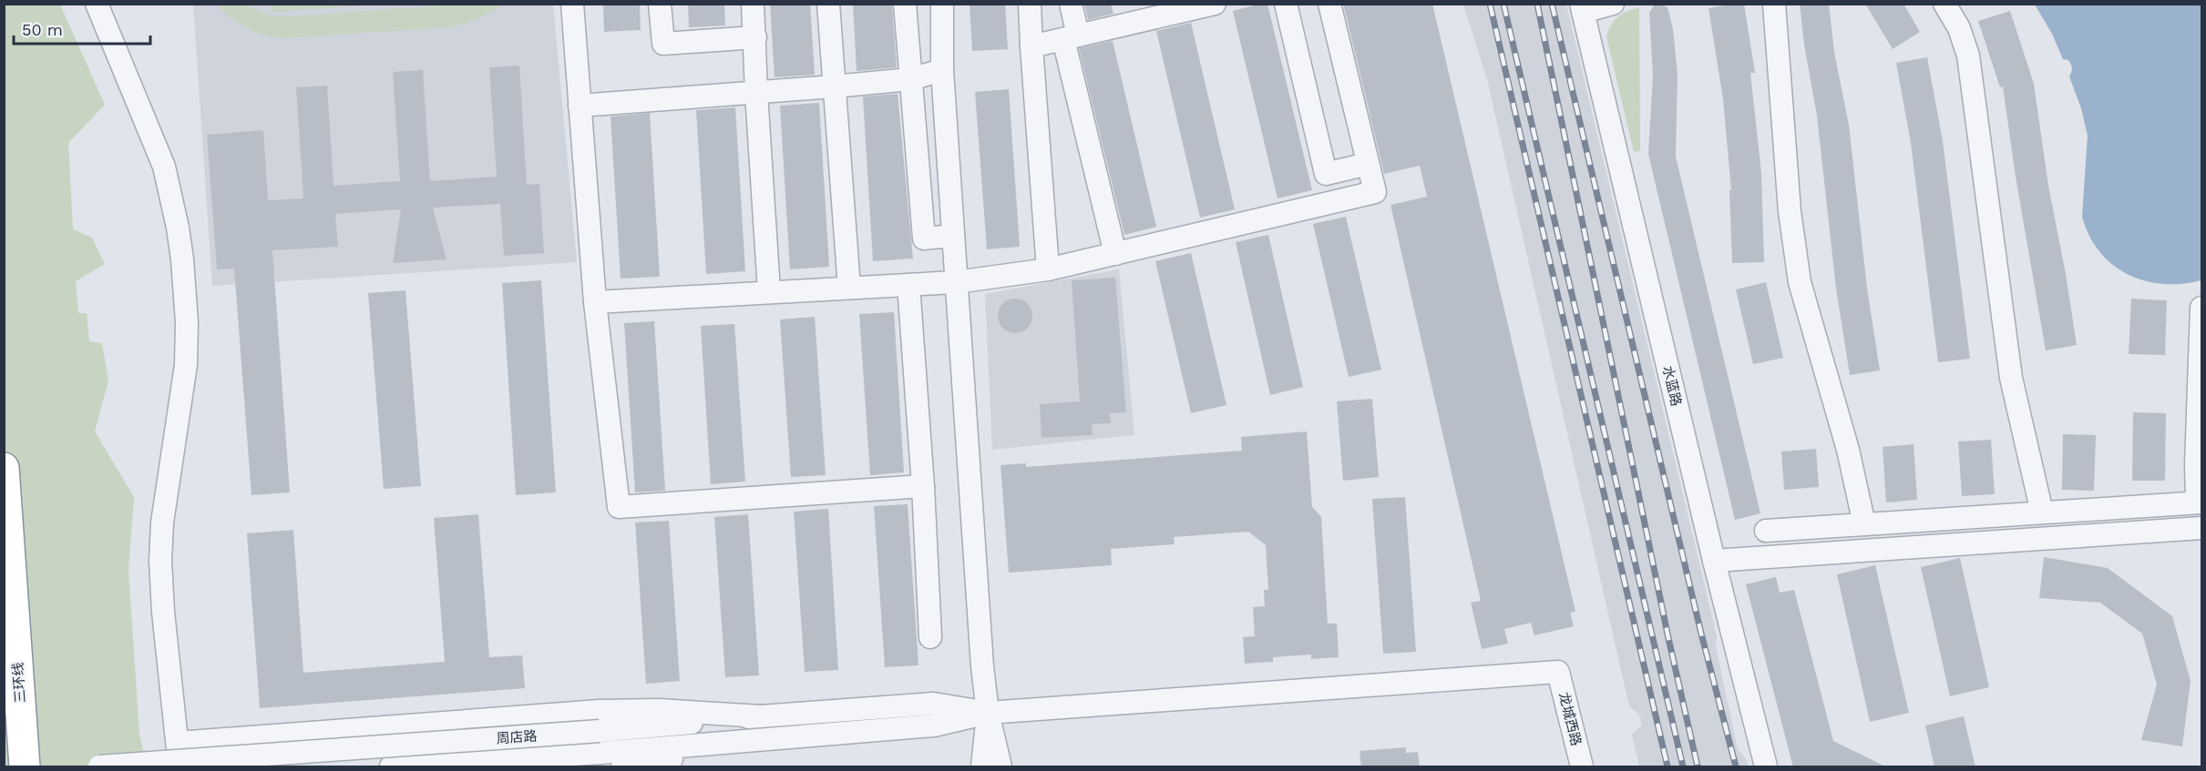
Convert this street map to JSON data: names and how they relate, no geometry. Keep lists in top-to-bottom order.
{
  "streets": {
    "highway": ["三环线"],
    "street": ["水蓝路", "龙城西路", "周店路"]
  },
  "scale_bar": "50 m"
}
